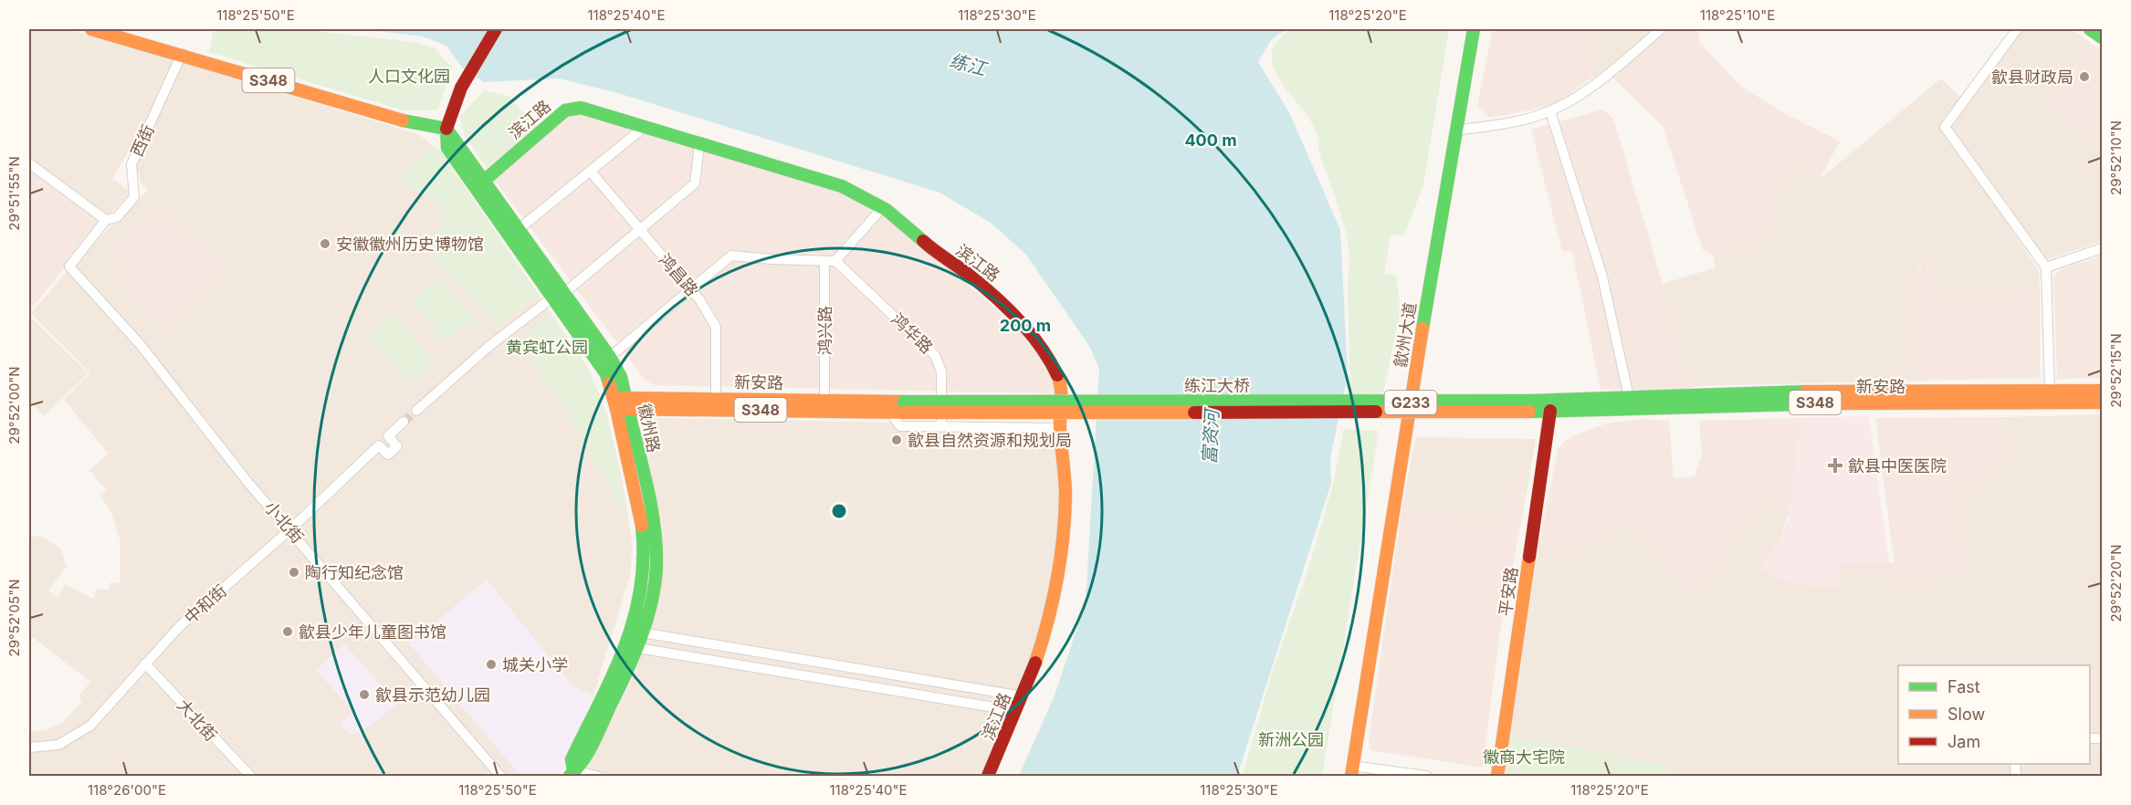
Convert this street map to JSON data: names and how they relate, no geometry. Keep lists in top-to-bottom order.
{
  "streets": {
    "main road": [
      "S348",
      "滨江路",
      "歙州大道",
      "新安路",
      "练江大桥",
      "G233",
      "徽州路",
      "平安路"
    ],
    "street": [
      "西街",
      "鸿昌路",
      "鸿兴路",
      "鸿华路",
      "小北街",
      "中和街",
      "大北街"
    ]
  },
  "crossings": [
    ["S348", "西街"],
    ["S348", "徽州路"],
    ["滨江路", "徽州路"],
    ["西街", "小北街"],
    ["鸿昌路", "新安路"],
    ["鸿兴路", "鸿华路"],
    ["鸿兴路", "新安路"],
    ["新安路", "练江大桥"],
    ["新安路", "徽州路"],
    ["新安路", "平安路"],
    ["小北街", "中和街"],
    ["中和街", "大北街"]
  ],
  "water": ["练江", "富资河"],
  "parks": [
    "人口文化园",
    "黄宾虹公园",
    "新洲公园",
    "徽商大宅院"
  ],
  "places": {
    "other": [
      "歙县财政局",
      "安徽徽州历史博物馆",
      "歙县自然资源和规划局",
      "陶行知纪念馆",
      "歙县少年儿童图书馆",
      "城关小学",
      "歙县示范幼儿园"
    ],
    "health": ["歙县中医医院"]
  },
  "legend": ["Fast", "Slow", "Jam"],
  "coordinates": [
    "118°25'50\"E",
    "118°25'40\"E",
    "118°25'30\"E",
    "118°25'20\"E",
    "118°25'10\"E",
    "29°52'10\"N",
    "29°51'55\"N",
    "29°52'15\"N",
    "29°52'00\"N",
    "29°52'20\"N",
    "29°52'05\"N",
    "118°26'00\"E"
  ],
  "rings": ["400 m", "200 m"]
}
